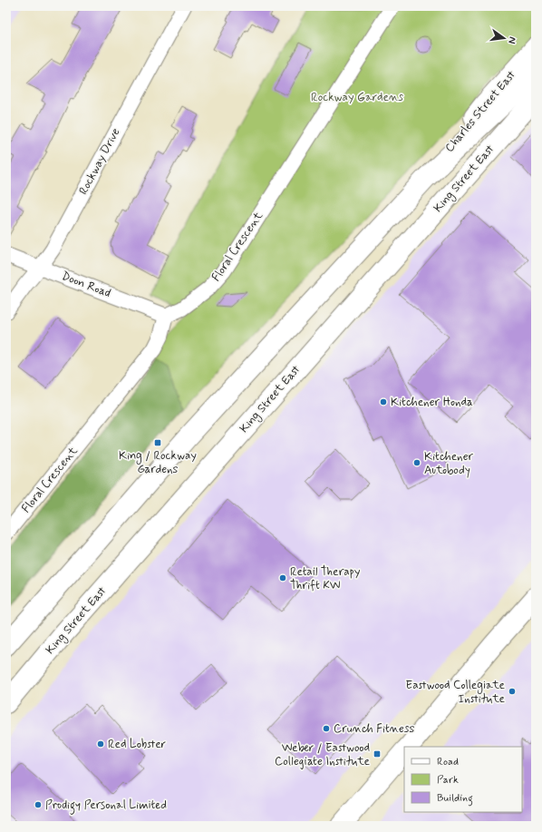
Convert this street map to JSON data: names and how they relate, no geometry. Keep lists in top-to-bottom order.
{
  "streets": {
    "main road": ["Charles Street East", "King Street East"],
    "street": ["Rockway Drive", "Floral Crescent", "Doon Road"]
  },
  "crossings": [
    ["Charles Street East", "King Street East"],
    ["Rockway Drive", "Doon Road"],
    ["Floral Crescent", "Doon Road"]
  ],
  "parks": ["Rockway Gardens"],
  "places": {
    "other": [
      "Kitchener Honda",
      "Kitchener Autobody",
      "Retail Therapy Thrift KW",
      "Eastwood Collegiate Institute",
      "Crunch Fitness",
      "Red Lobster",
      "Prodigy Personal Limited"
    ],
    "transit": ["King / Rockway Gardens", "Weber / Eastwood Collegiate Institute"]
  },
  "legend": ["Road", "Park", "Building"],
  "north": "right"
}
